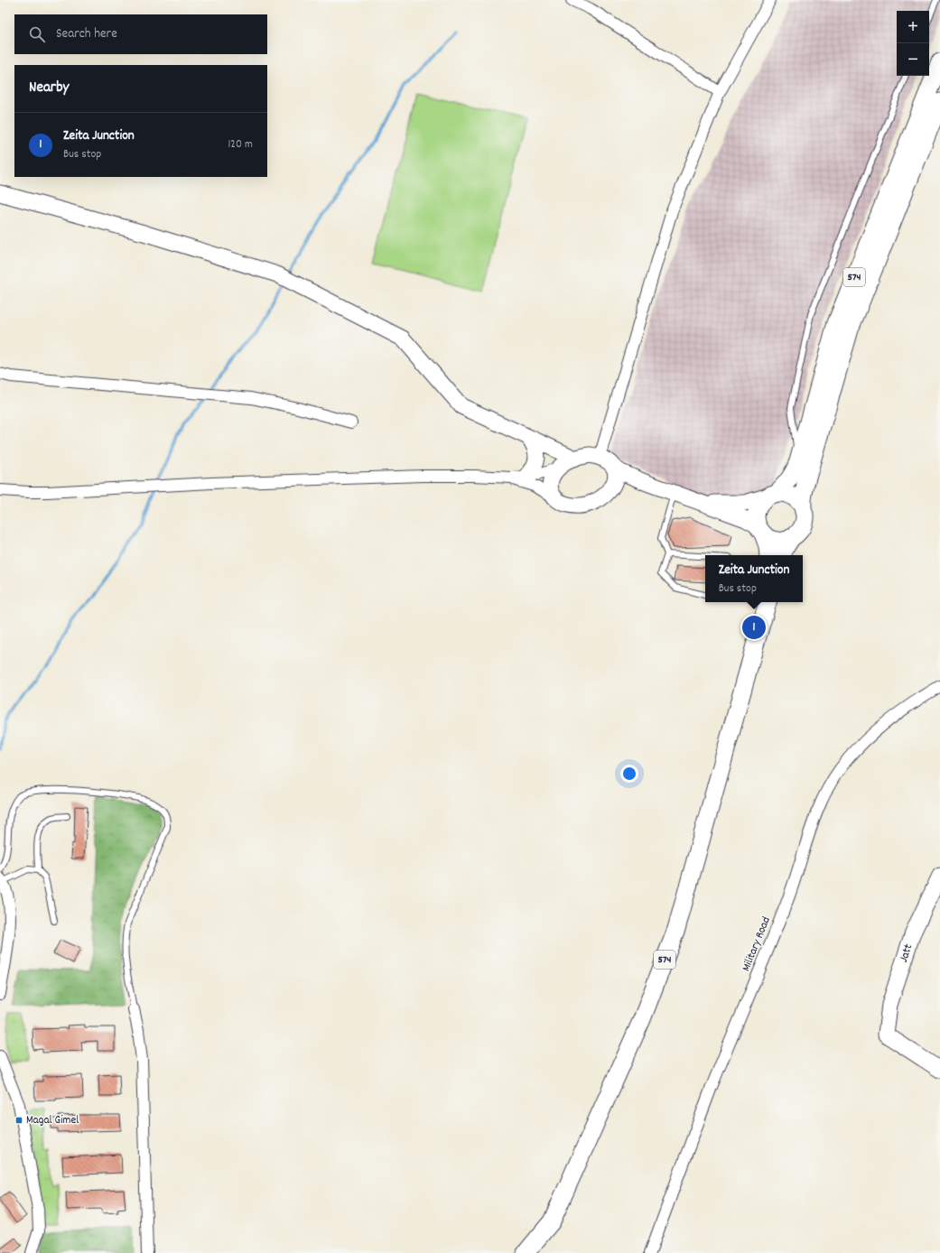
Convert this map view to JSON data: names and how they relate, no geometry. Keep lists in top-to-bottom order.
{
  "streets": {
    "main road": ["574"],
    "street": ["Military Road", "Jatt"]
  },
  "places": {
    "transit": ["Magal Gimel"]
  },
  "page": {
    "map_buttons": ["+", "−"],
    "search": "Search here",
    "heading": "Nearby",
    "list": [
      {
        "mark": "1",
        "name": "Zeita Junction",
        "note": "Bus stop",
        "value": "120 m"
      }
    ],
    "popup": ["Zeita Junction", "Bus stop"],
    "pins": "1"
  }
}
